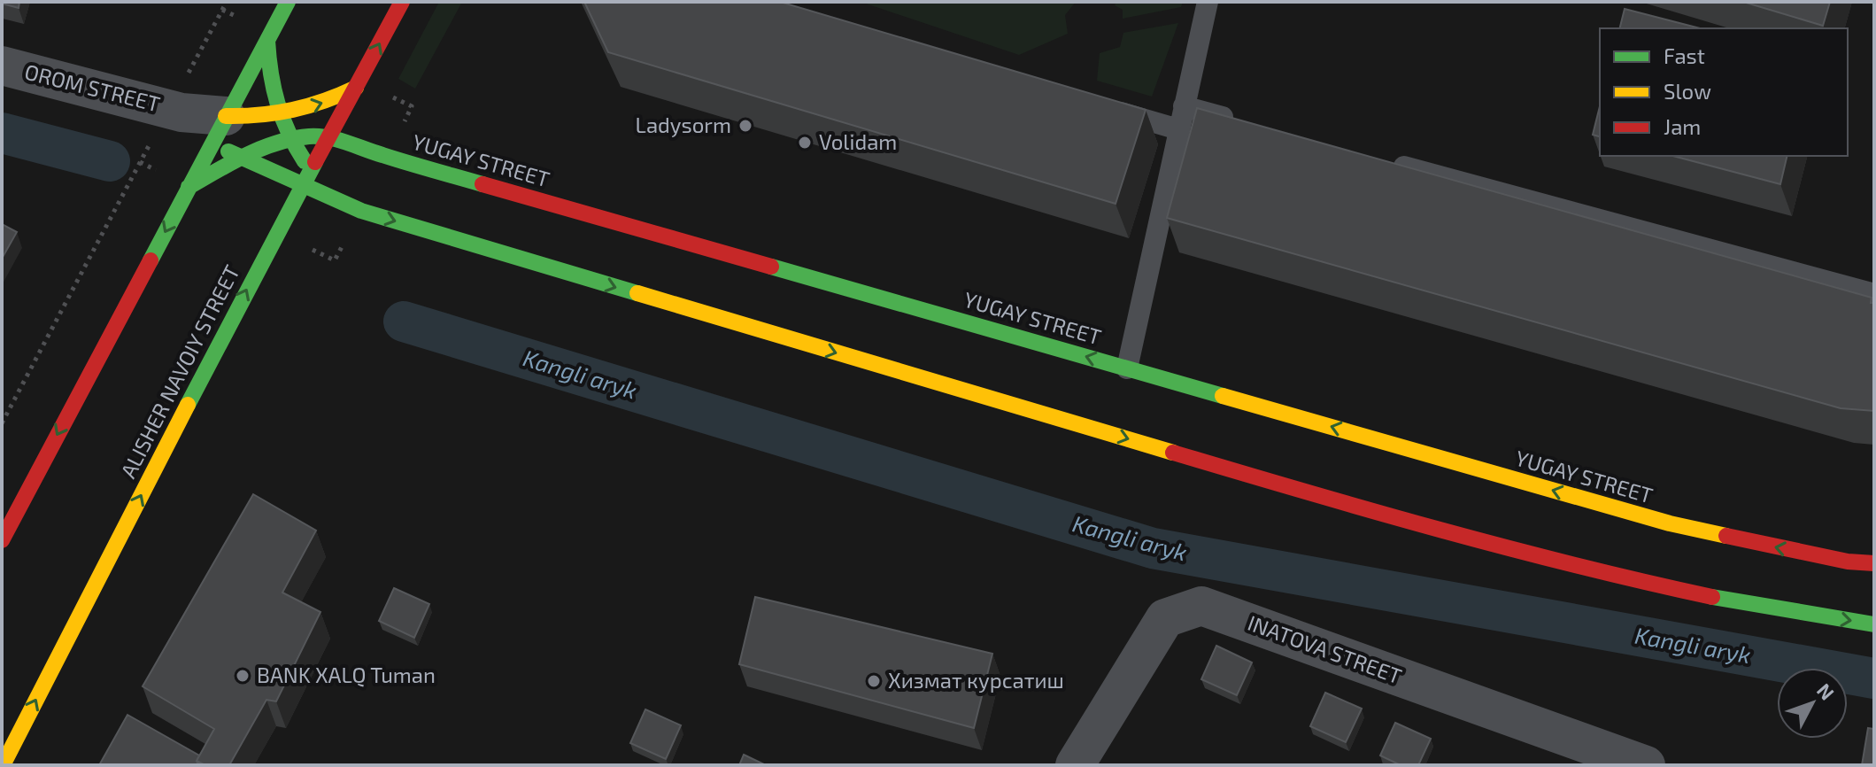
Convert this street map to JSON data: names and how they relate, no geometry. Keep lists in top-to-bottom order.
{
  "streets": {
    "main road": ["YUGAY STREET", "ALISHER NAVOIY STREET"],
    "street": ["OROM STREET", "INATOVA STREET"]
  },
  "crossings": [
    ["OROM STREET", "YUGAY STREET"],
    ["YUGAY STREET", "ALISHER NAVOIY STREET"]
  ],
  "water": ["Kangli aryk"],
  "places": [
    "Ladysorm",
    "Volidam",
    "BANK XALQ Tuman",
    "Хизмат курсатиш"
  ],
  "legend": ["Fast", "Slow", "Jam"],
  "north": "top right"
}
